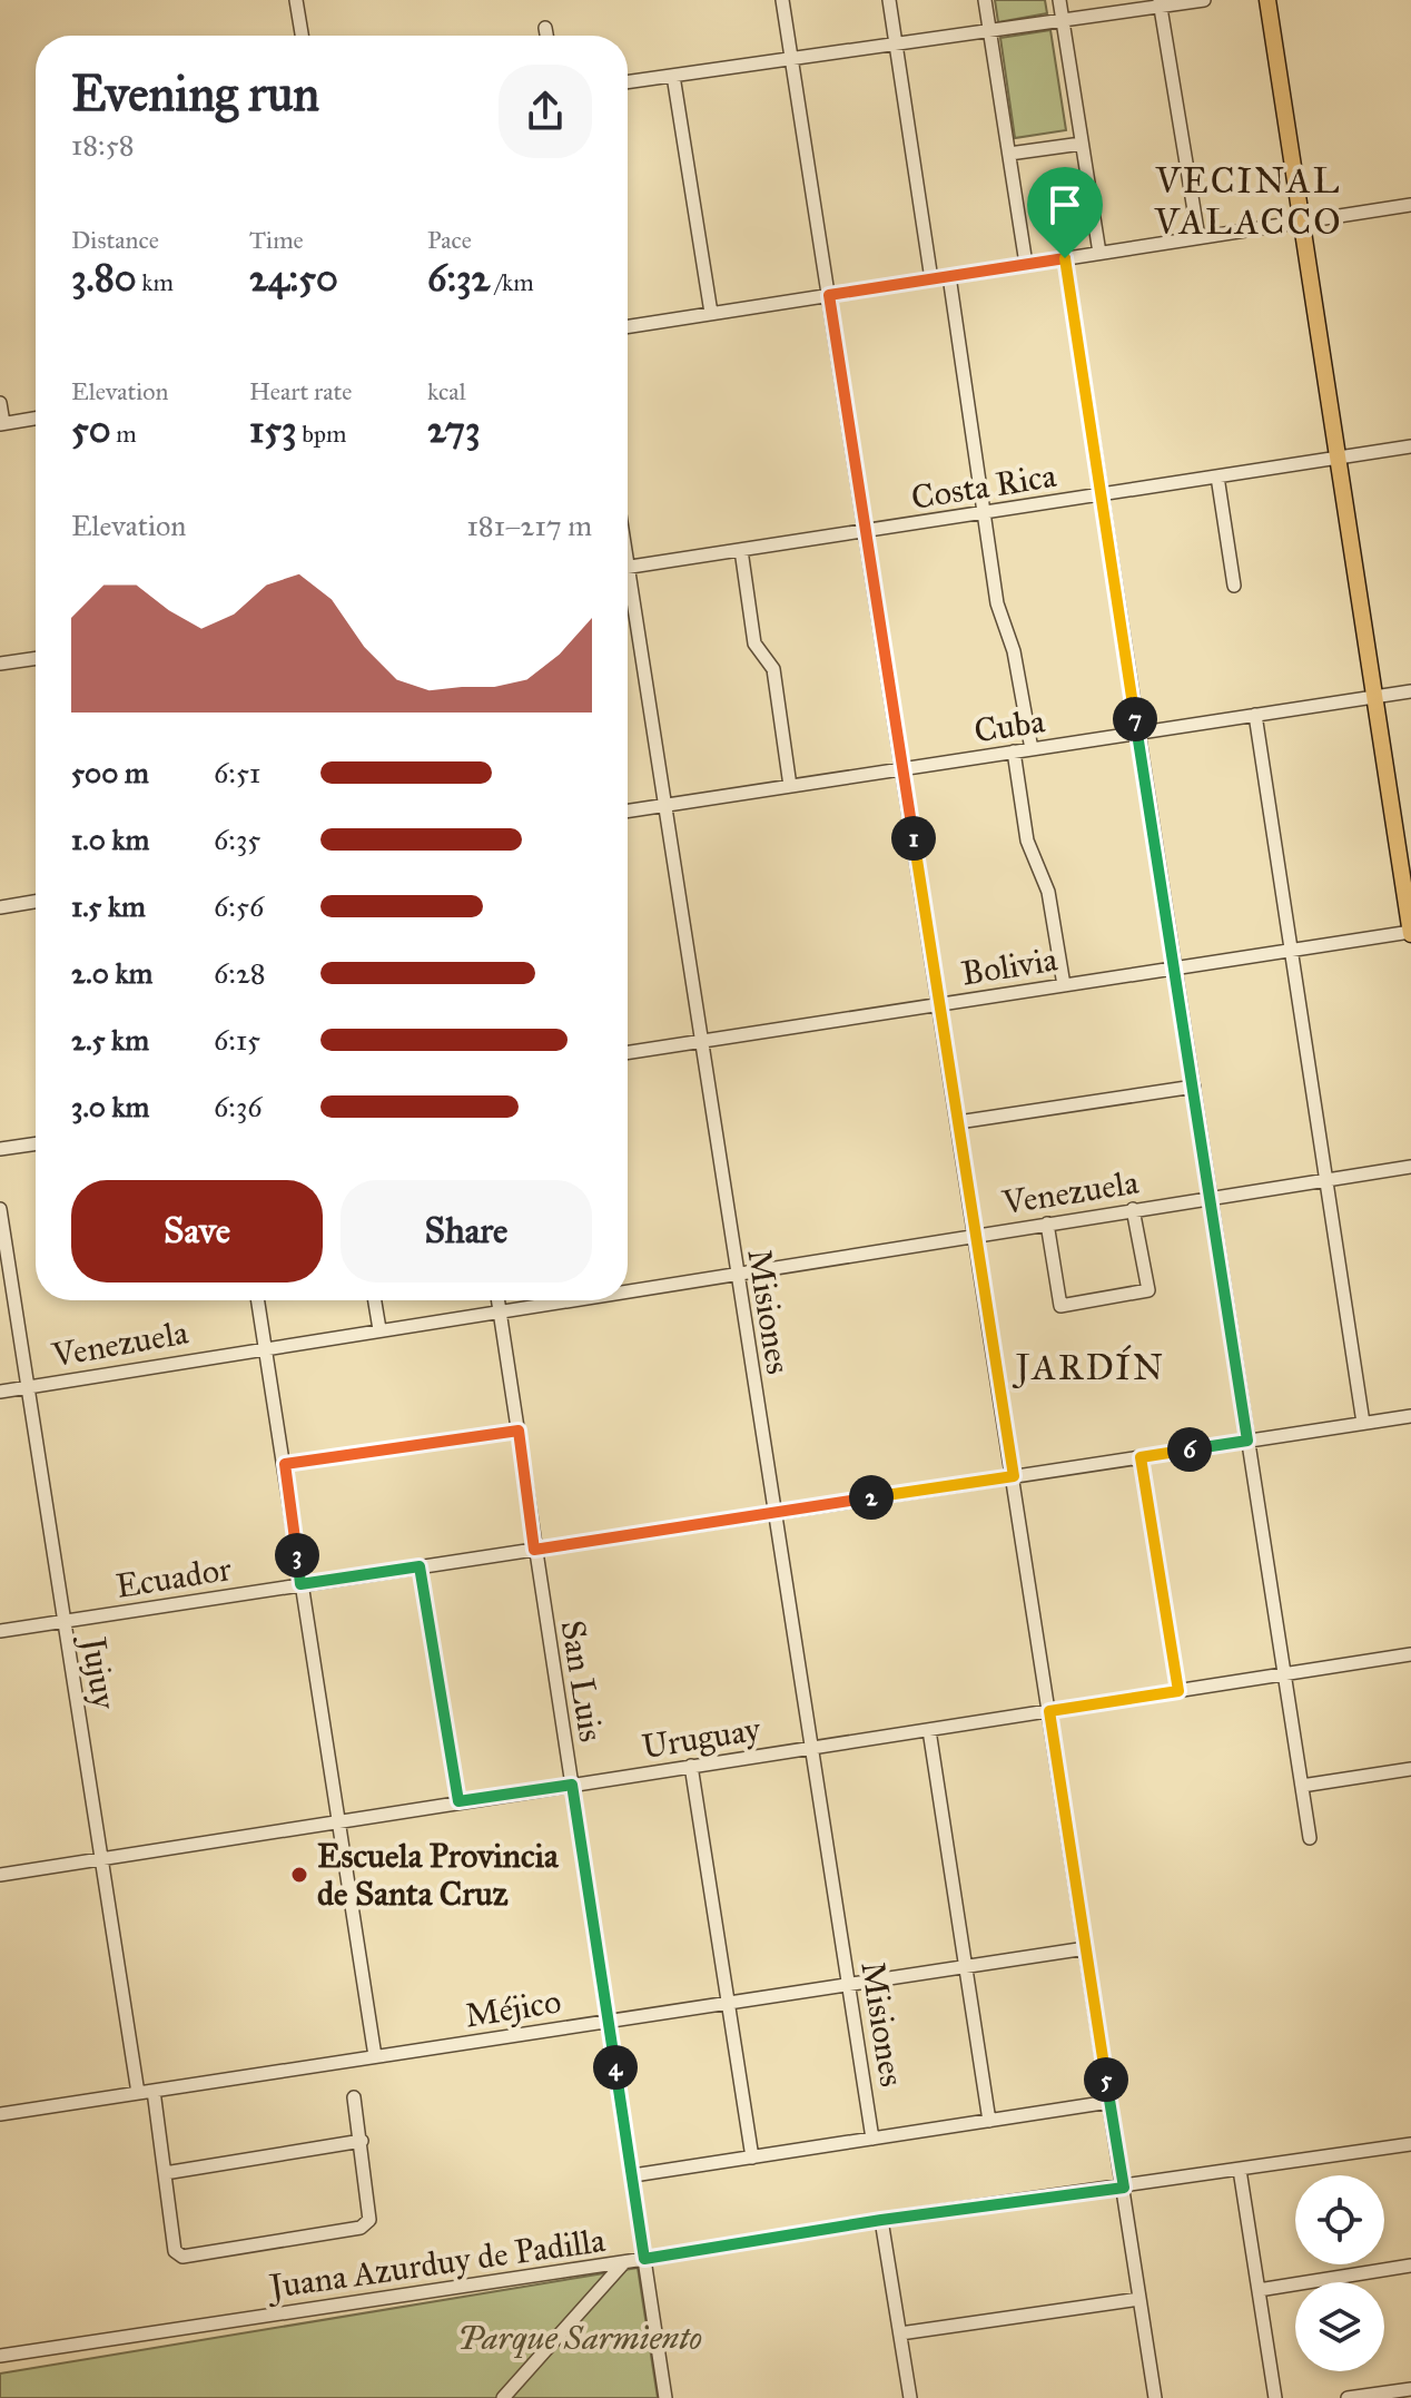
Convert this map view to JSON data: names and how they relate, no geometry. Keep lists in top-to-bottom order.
{
  "streets": {
    "street": [
      "Costa Rica",
      "Cuba",
      "Bolivia",
      "Venezuela",
      "Misiones",
      "Ecuador",
      "Jujuy",
      "San Luis",
      "Uruguay",
      "Méjico",
      "Juana Azurduy de Padilla"
    ]
  },
  "crossings": [
    ["Cuba", "Misiones"],
    ["Bolivia", "Misiones"],
    ["Venezuela", "Misiones"],
    ["Venezuela", "Jujuy"],
    ["Venezuela", "San Luis"],
    ["Misiones", "Ecuador"],
    ["Misiones", "Uruguay"],
    ["Misiones", "Méjico"],
    ["Ecuador", "Jujuy"],
    ["Ecuador", "San Luis"],
    ["Jujuy", "Uruguay"],
    ["Jujuy", "Méjico"],
    ["San Luis", "Uruguay"],
    ["San Luis", "Méjico"],
    ["San Luis", "Juana Azurduy de Padilla"]
  ],
  "districts": ["VECINAL VALACCO", "JARDÍN"],
  "parks": ["Parque Sarmiento"],
  "places": ["Escuela Provincia de Santa Cruz"],
  "page": {
    "heading": ["Evening run", "18:58"],
    "stats": [
      ["Distance", "3.80 km"],
      ["Time", "24:50"],
      ["Pace", "6:32 /km"],
      ["Elevation", "50 m"],
      ["Heart rate", "153 bpm"],
      ["kcal", "273"]
    ],
    "chart": ["Elevation", "181–217 m"],
    "pins": [
      "7",
      "1",
      "6",
      "2",
      "3",
      "4",
      "5"
    ],
    "list": [
      {
        "name": "500 m",
        "note": "6:51"
      },
      {
        "name": "1.0 km",
        "note": "6:35"
      },
      {
        "name": "1.5 km",
        "note": "6:56"
      },
      {
        "name": "2.0 km",
        "note": "6:28"
      },
      {
        "name": "2.5 km",
        "note": "6:15"
      },
      {
        "name": "3.0 km",
        "note": "6:36"
      }
    ],
    "buttons": ["Save", "Share"]
  }
}
